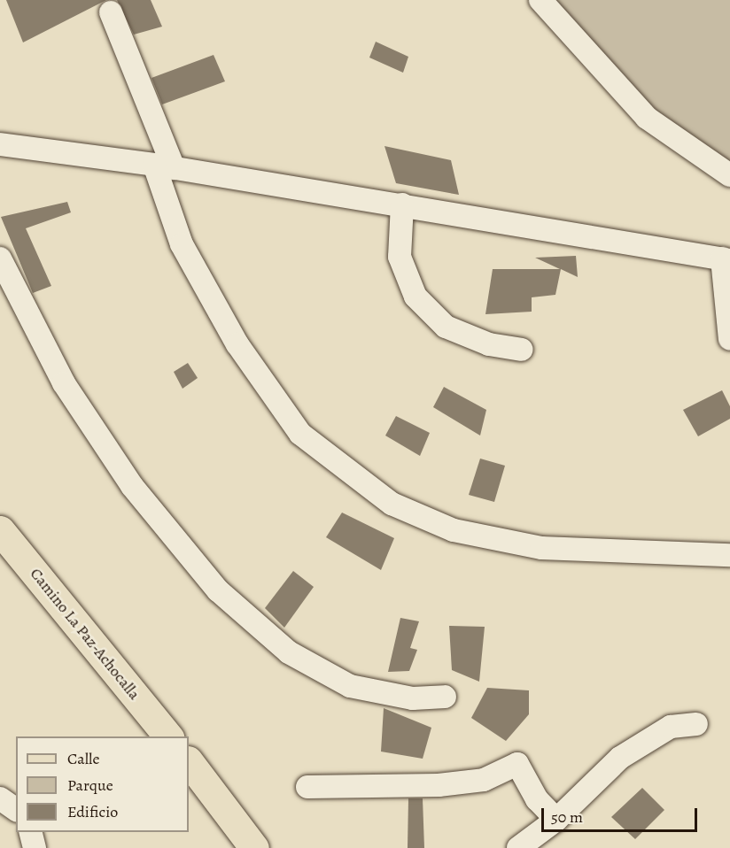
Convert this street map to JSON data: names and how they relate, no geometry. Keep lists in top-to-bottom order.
{
  "streets": {
    "main road": ["Camino La Paz-Achocalla"]
  },
  "legend": ["Calle", "Parque", "Edificio"],
  "scale_bar": "50 m"
}
